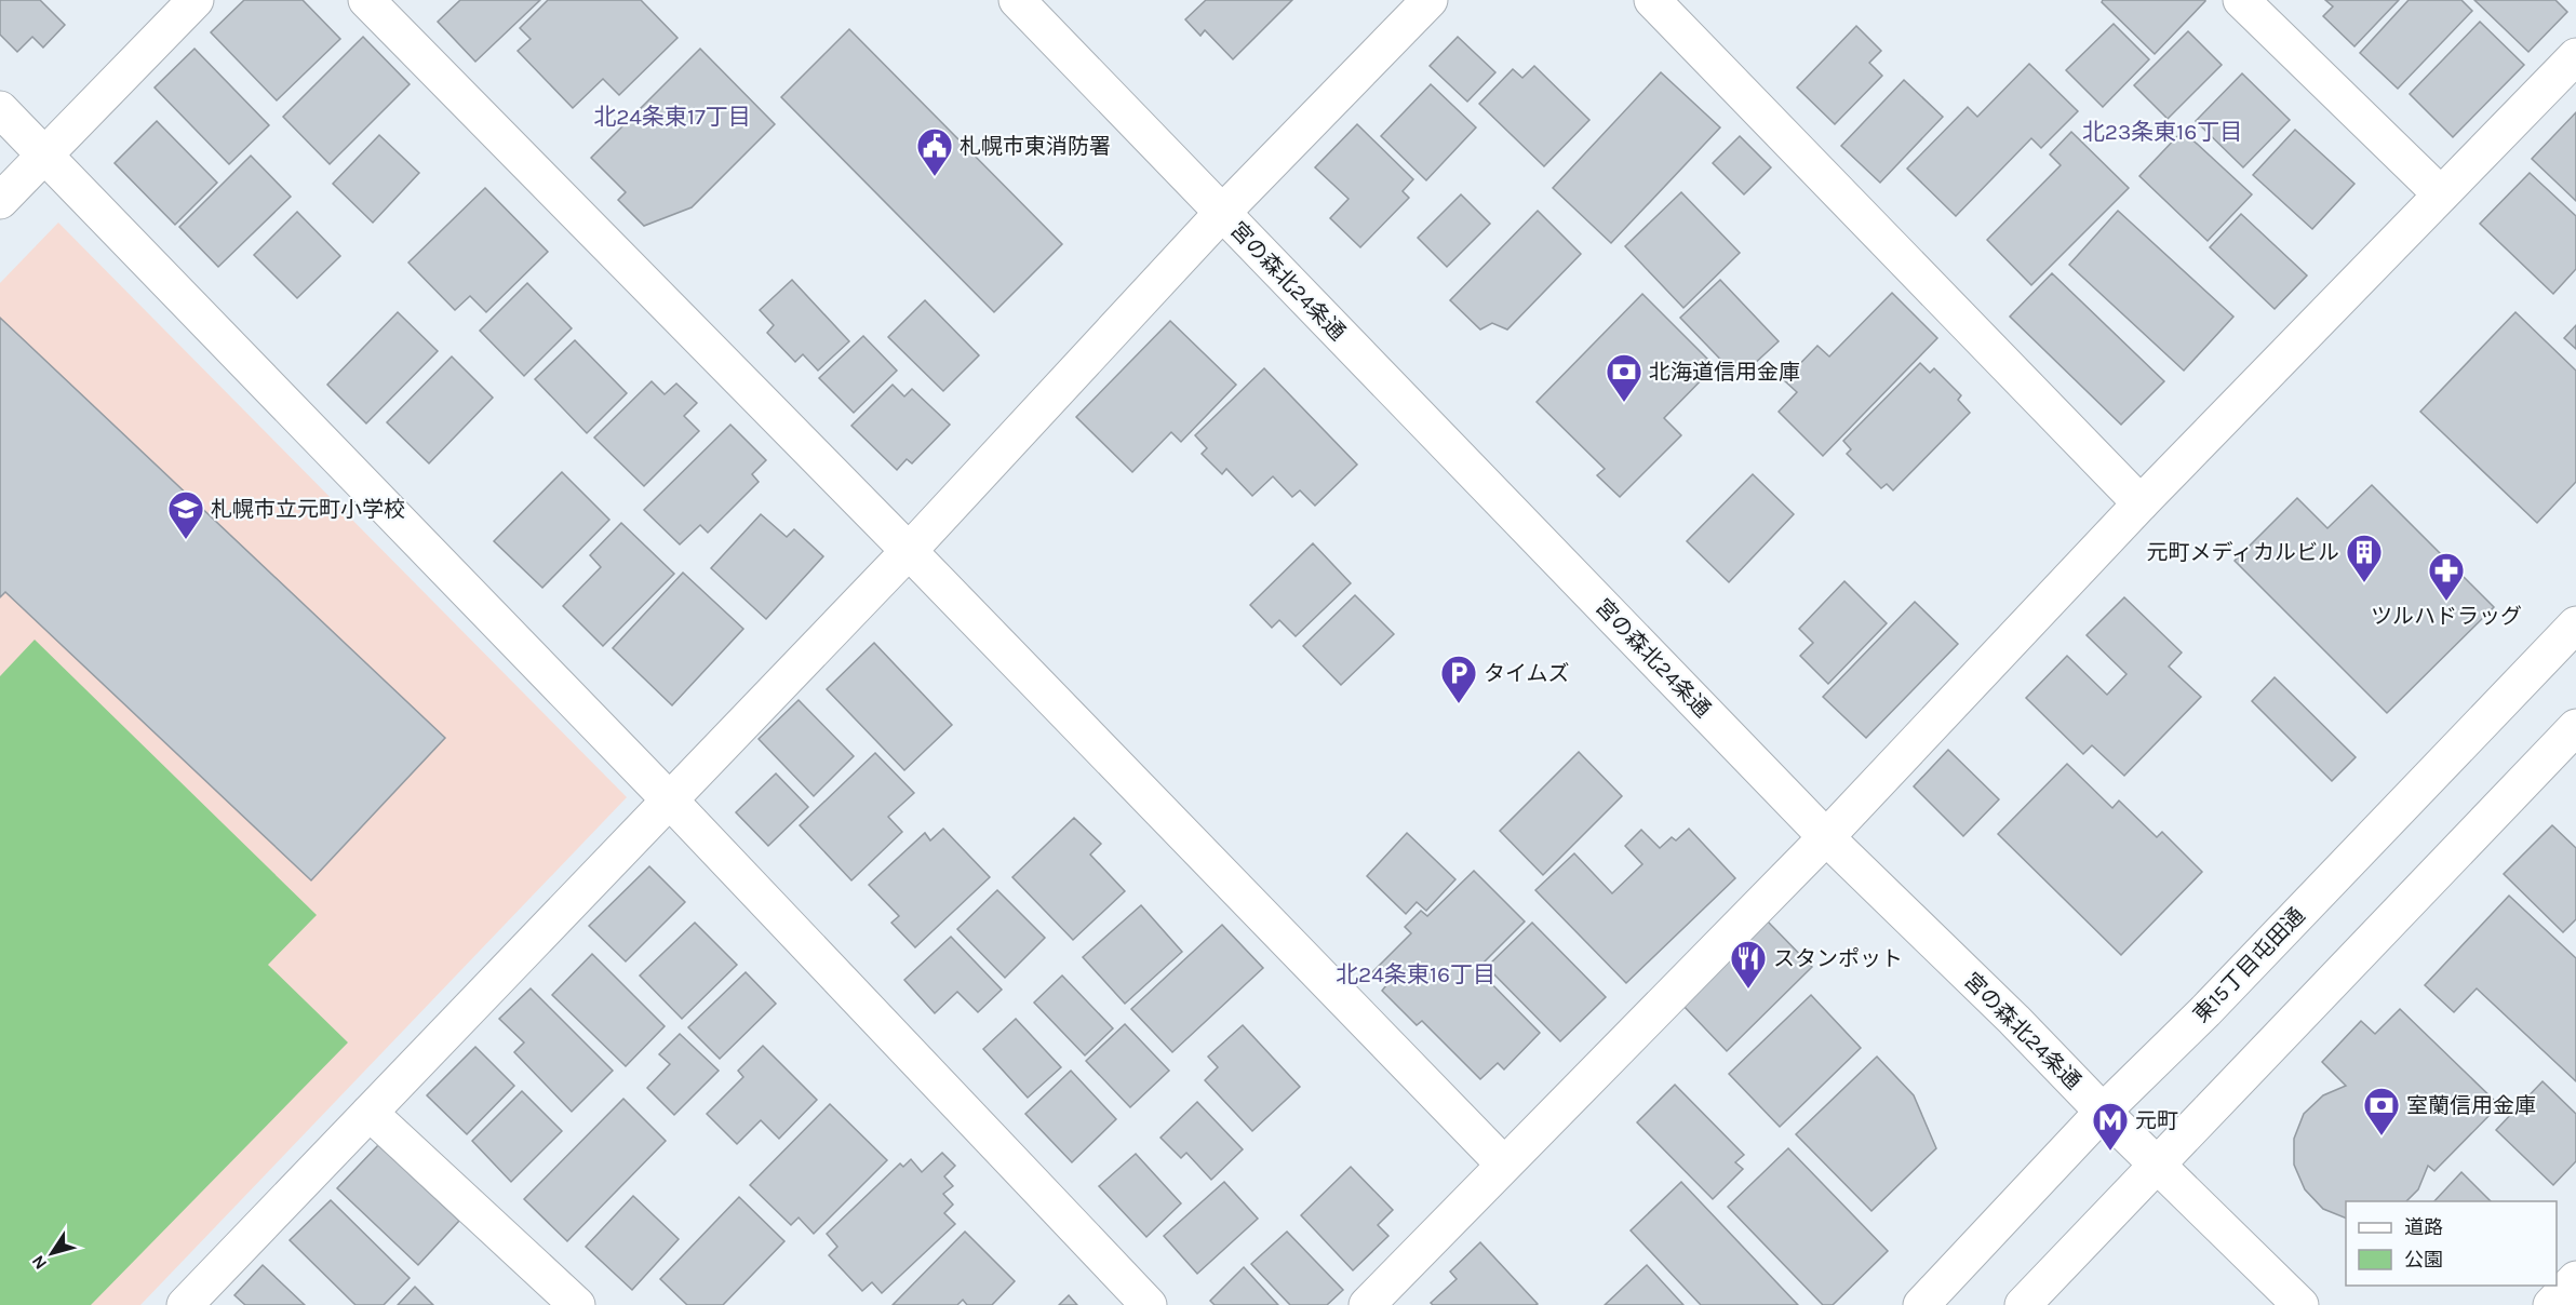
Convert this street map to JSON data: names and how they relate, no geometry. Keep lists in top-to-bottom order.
{
  "streets": {
    "street": ["宮の森北24条通", "東15丁目屯田通"]
  },
  "crossings": [
    ["宮の森北24条通", "東15丁目屯田通"]
  ],
  "districts": ["北24条東17丁目", "北23条東16丁目", "北24条東16丁目"],
  "places": {
    "public building": ["札幌市東消防署"],
    "bank": ["北海道信用金庫", "室蘭信用金庫"],
    "school or university": ["札幌市立元町小学校"],
    "building": ["元町メディカルビル"],
    "pharmacy": ["ツルハドラッグ"],
    "parking": ["タイムズ"],
    "restaurant": ["スタンポット"],
    "metro station": ["元町"]
  },
  "legend": ["道路", "公園"],
  "north": "bottom left"
}
